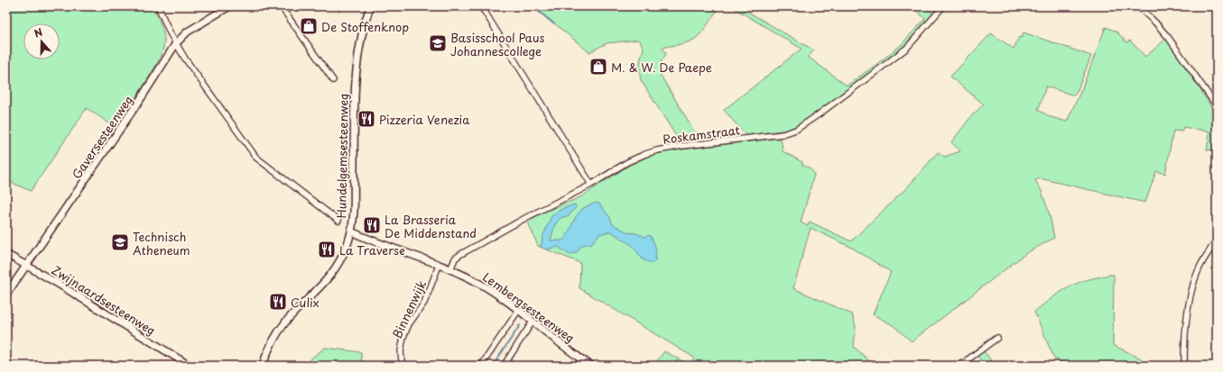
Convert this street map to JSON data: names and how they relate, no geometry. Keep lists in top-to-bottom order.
{
  "streets": {
    "street": [
      "Roskamstraat",
      "Gaversesteenweg",
      "Hundelgemsesteenweg",
      "Zwijnaardsesteenweg",
      "Lembergsesteenweg",
      "Binnenwijk"
    ]
  },
  "crossings": [
    ["Roskamstraat", "Lembergsesteenweg"],
    ["Gaversesteenweg", "Zwijnaardsesteenweg"],
    ["Hundelgemsesteenweg", "Lembergsesteenweg"],
    ["Lembergsesteenweg", "Binnenwijk"]
  ],
  "places": {
    "shop": ["De Stoffenknop", "M. & W. De Paepe"],
    "school or university": ["Basisschool Paus Johannescollege", "Technisch Atheneum"],
    "restaurant": [
      "Pizzeria Venezia",
      "La Brasseria De Middenstand",
      "La Traverse",
      "Culix"
    ]
  },
  "north": "top"
}
